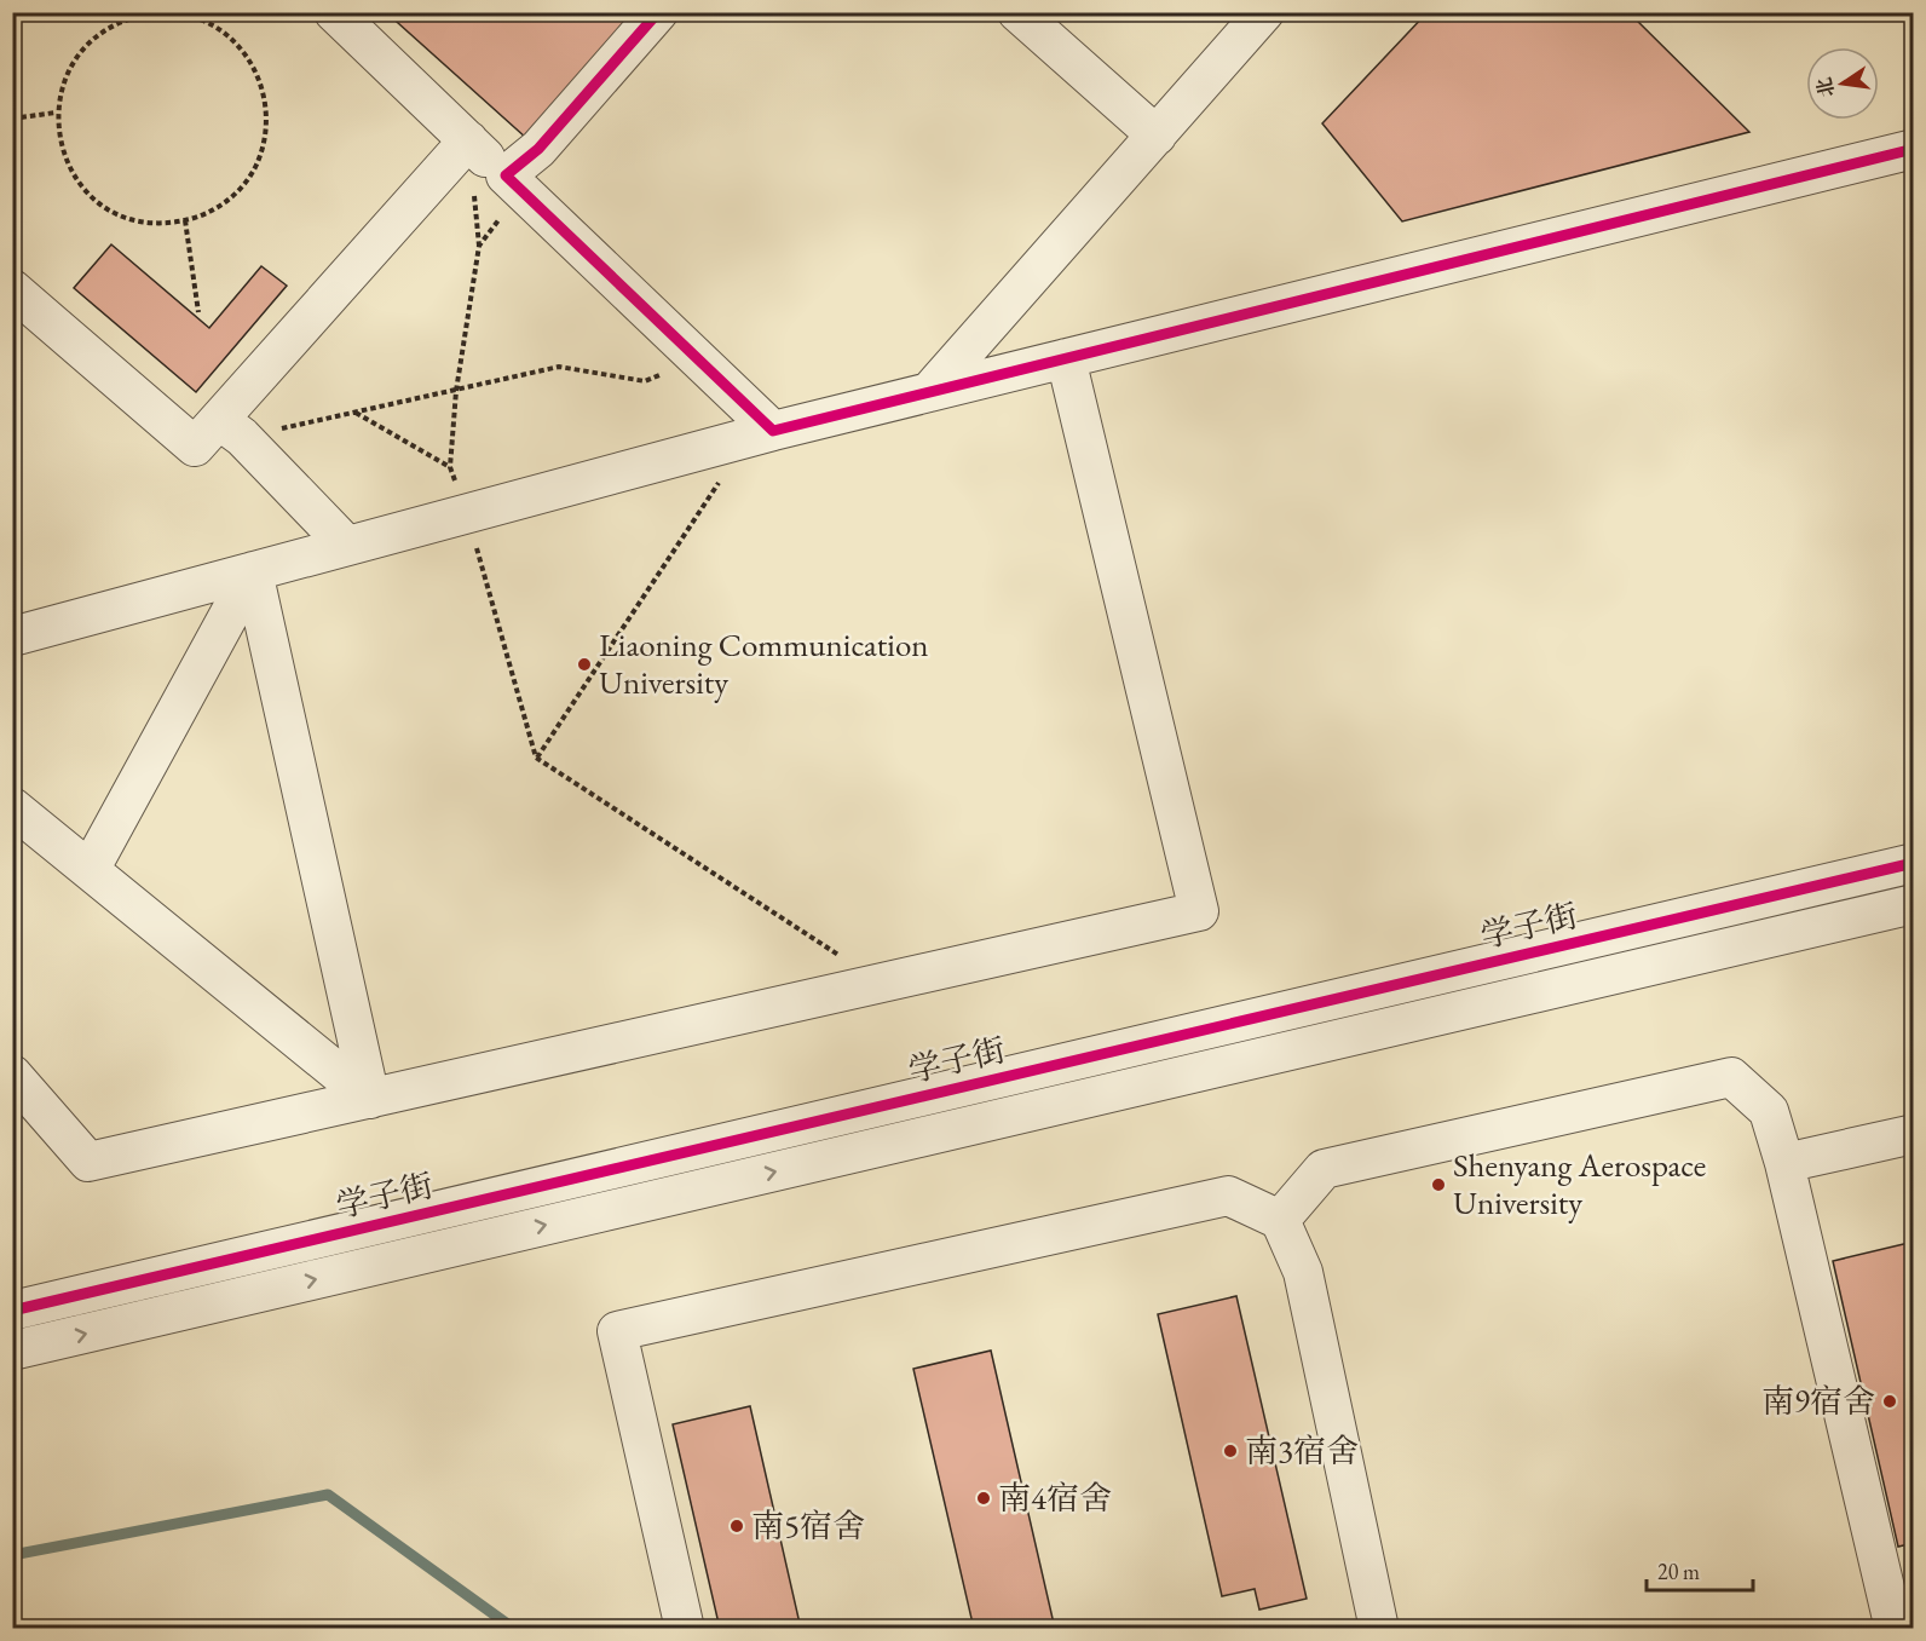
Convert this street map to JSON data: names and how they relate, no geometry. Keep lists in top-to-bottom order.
{
  "streets": {
    "street": ["学子街"]
  },
  "places": [
    "Liaoning Communication University",
    "Shenyang Aerospace University",
    "南9宿舍",
    "南3宿舍",
    "南4宿舍",
    "南5宿舍"
  ],
  "scale_bar": "20 m",
  "north": "left"
}
